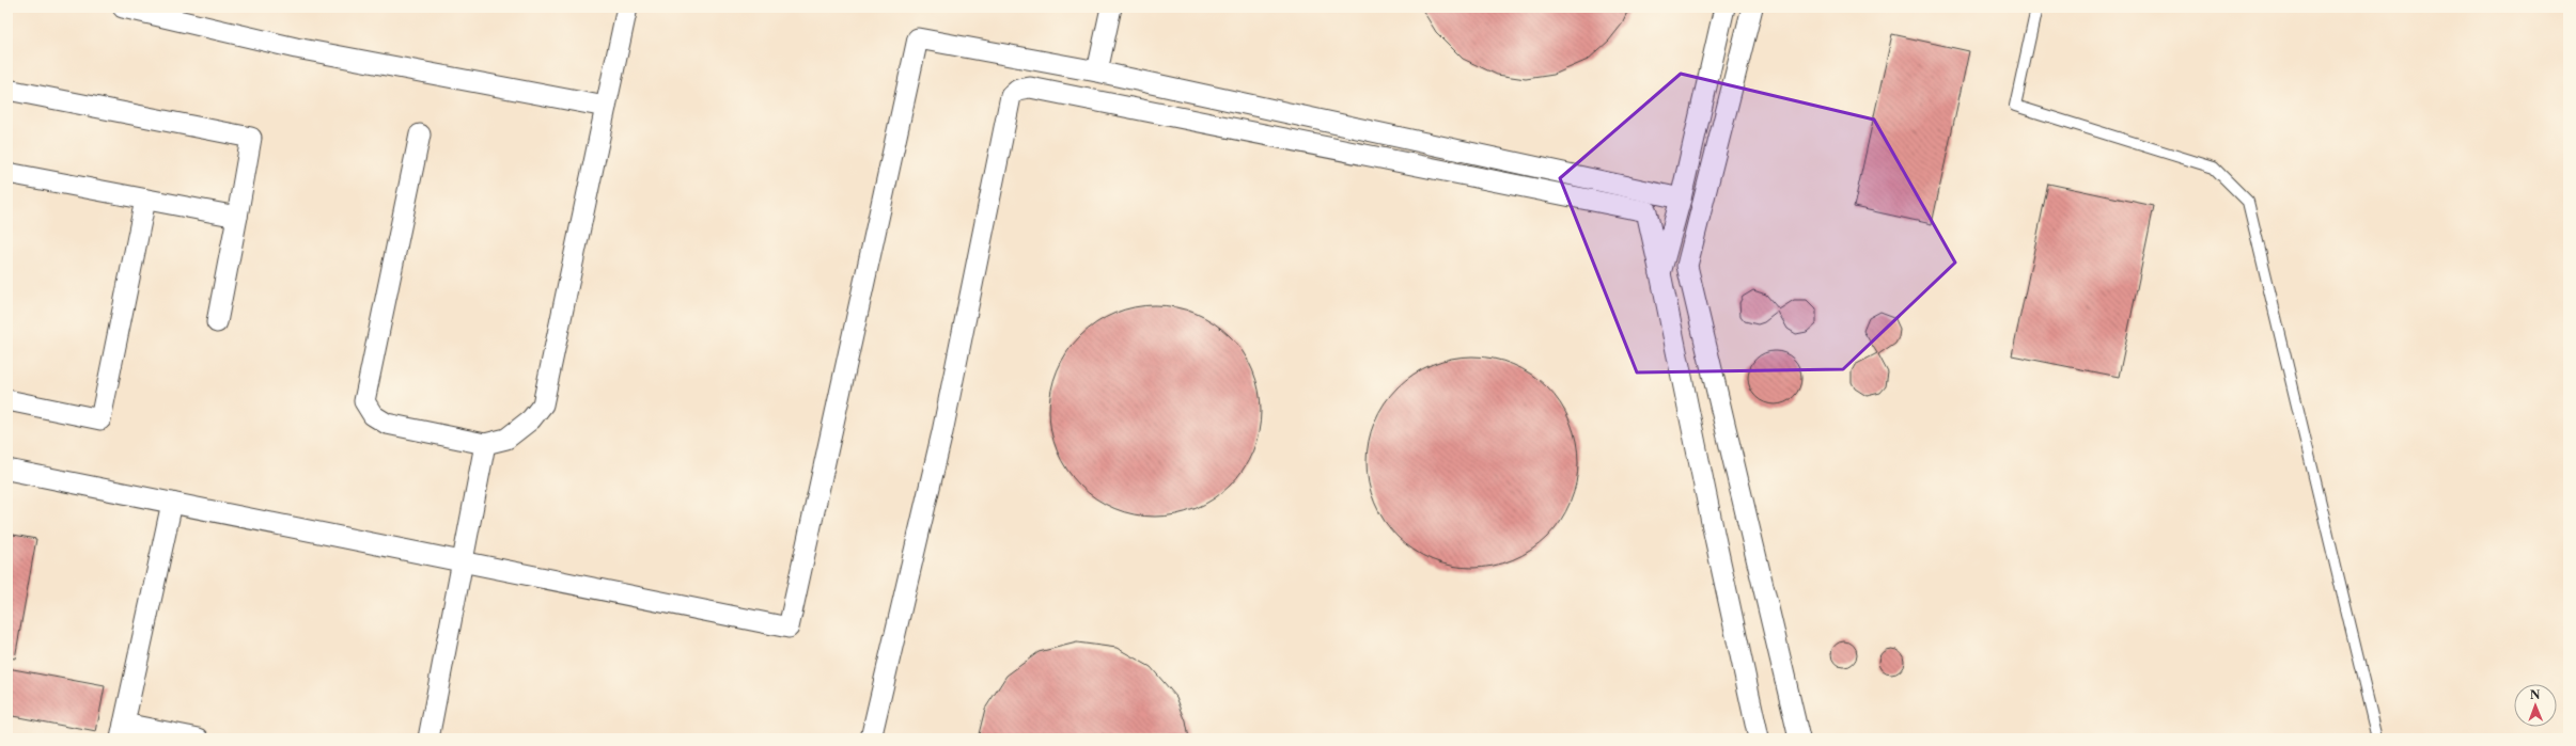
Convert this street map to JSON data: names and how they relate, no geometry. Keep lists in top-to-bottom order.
{
  "north": "top"
}
